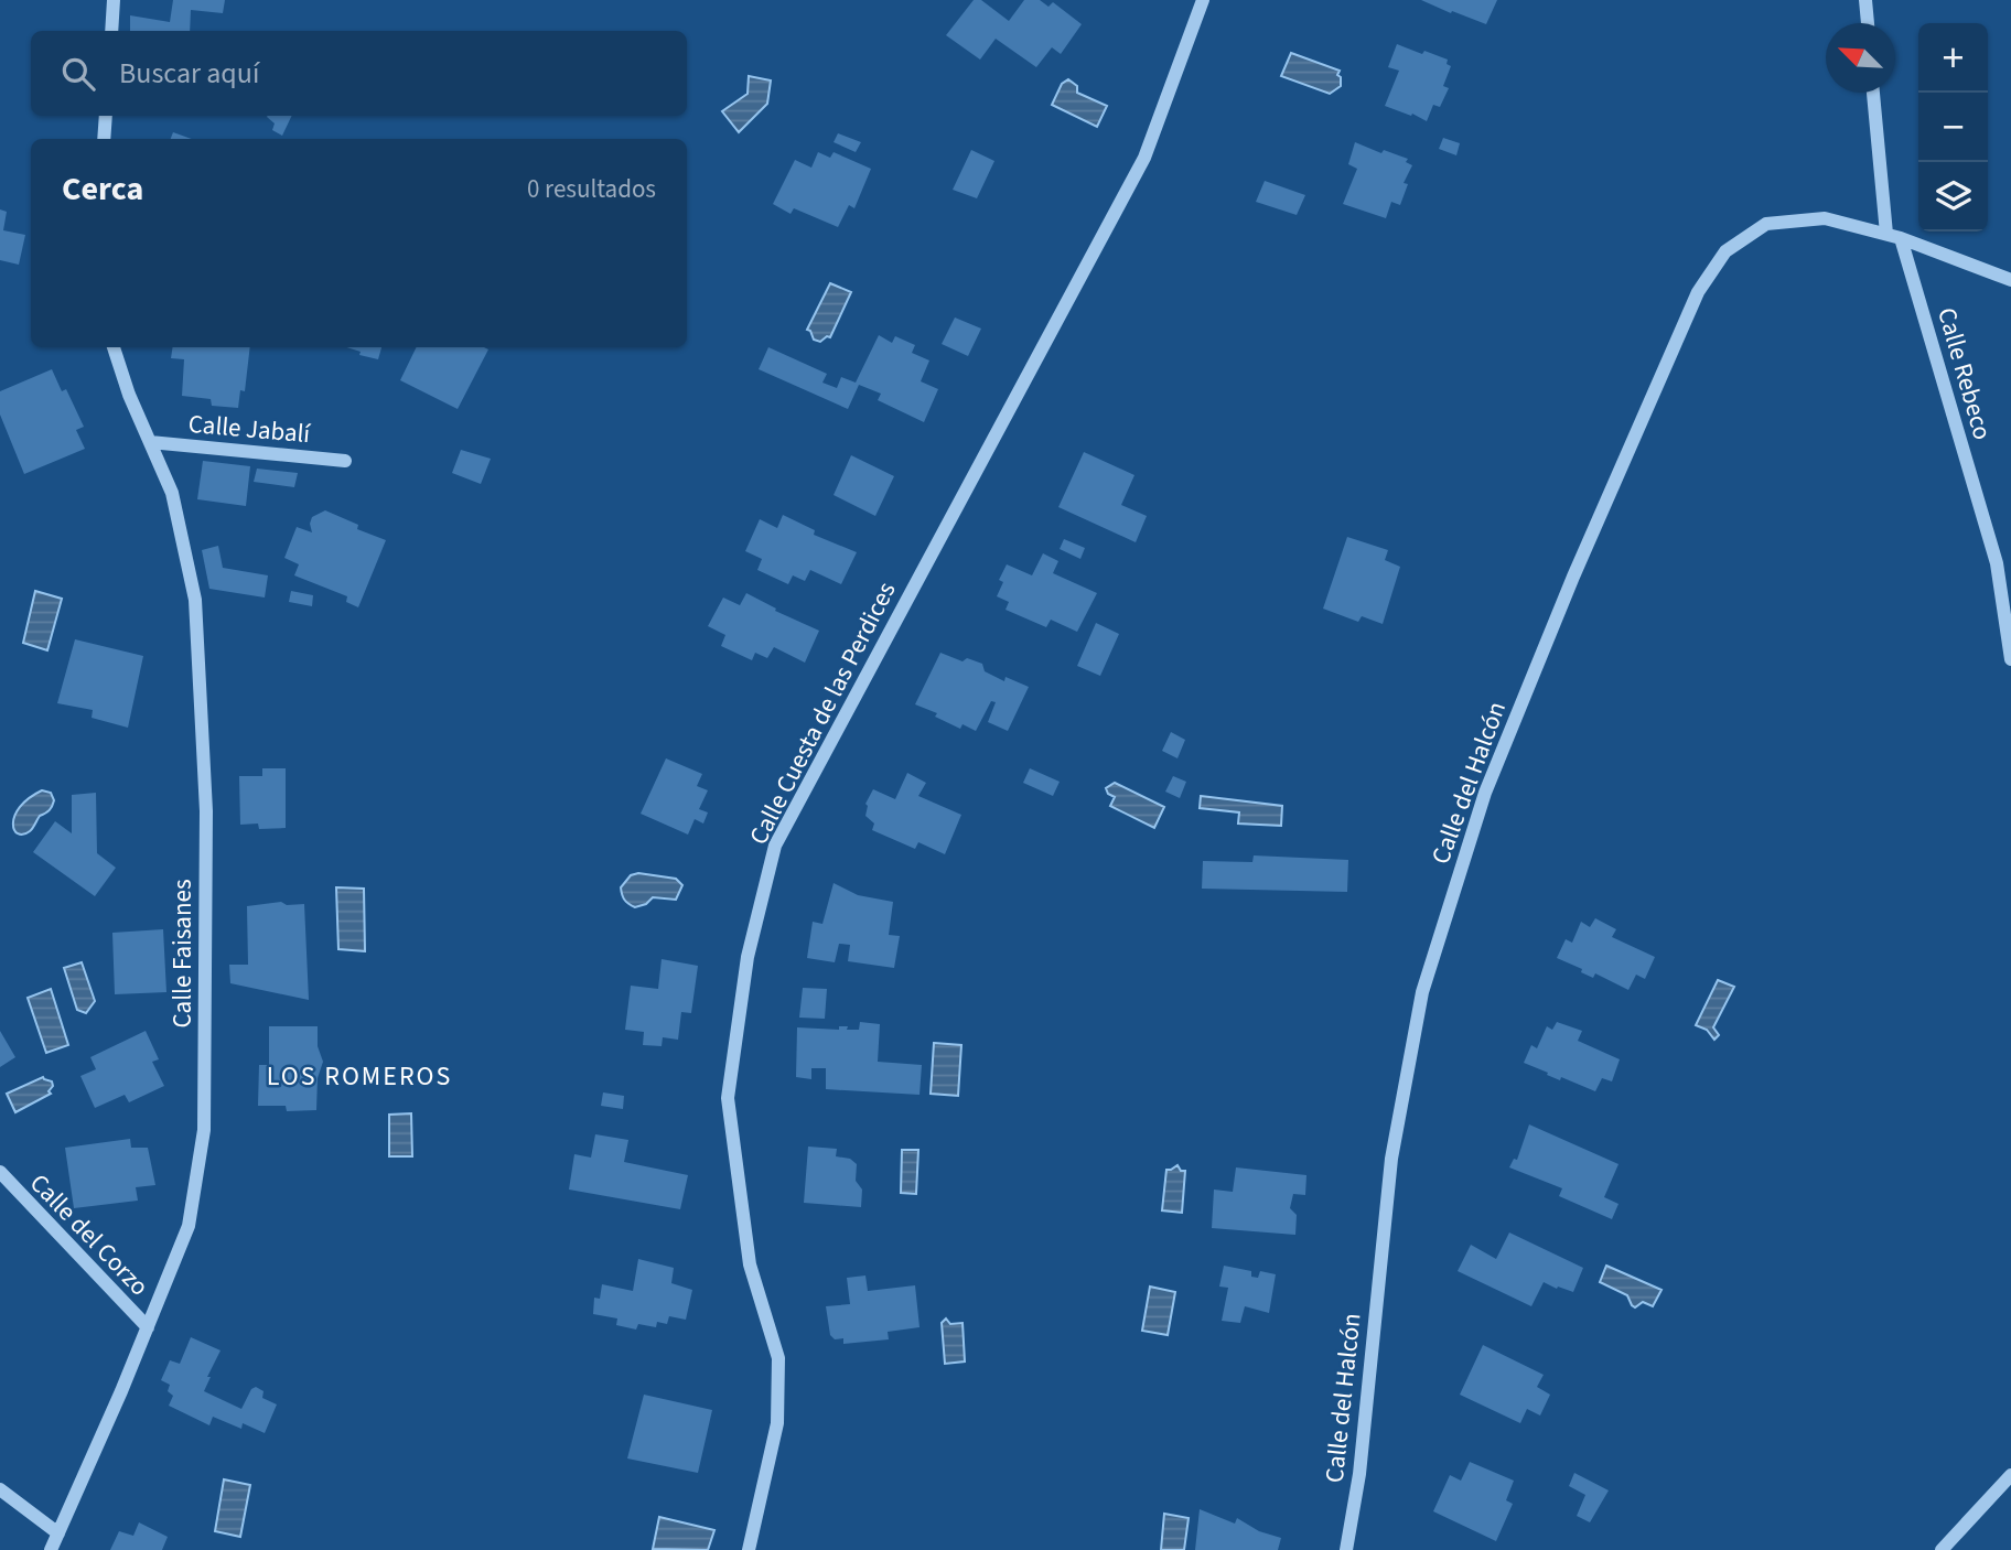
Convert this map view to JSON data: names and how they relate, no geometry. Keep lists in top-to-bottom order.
{
  "streets": {
    "street": [
      "Calle Rebeco",
      "Calle Jabalí",
      "Calle Cuesta de las Perdices",
      "Calle del Halcón",
      "Calle Faisanes",
      "Calle del Corzo"
    ]
  },
  "crossings": [
    ["Calle Rebeco", "Calle del Halcón"],
    ["Calle Jabalí", "Calle Faisanes"],
    ["Calle Faisanes", "Calle del Corzo"]
  ],
  "districts": ["LOS ROMEROS"],
  "north": "top left",
  "page": {
    "map_buttons": ["+", "−"],
    "search": "Buscar aquí",
    "heading": ["Cerca", "0 resultados"]
  }
}
